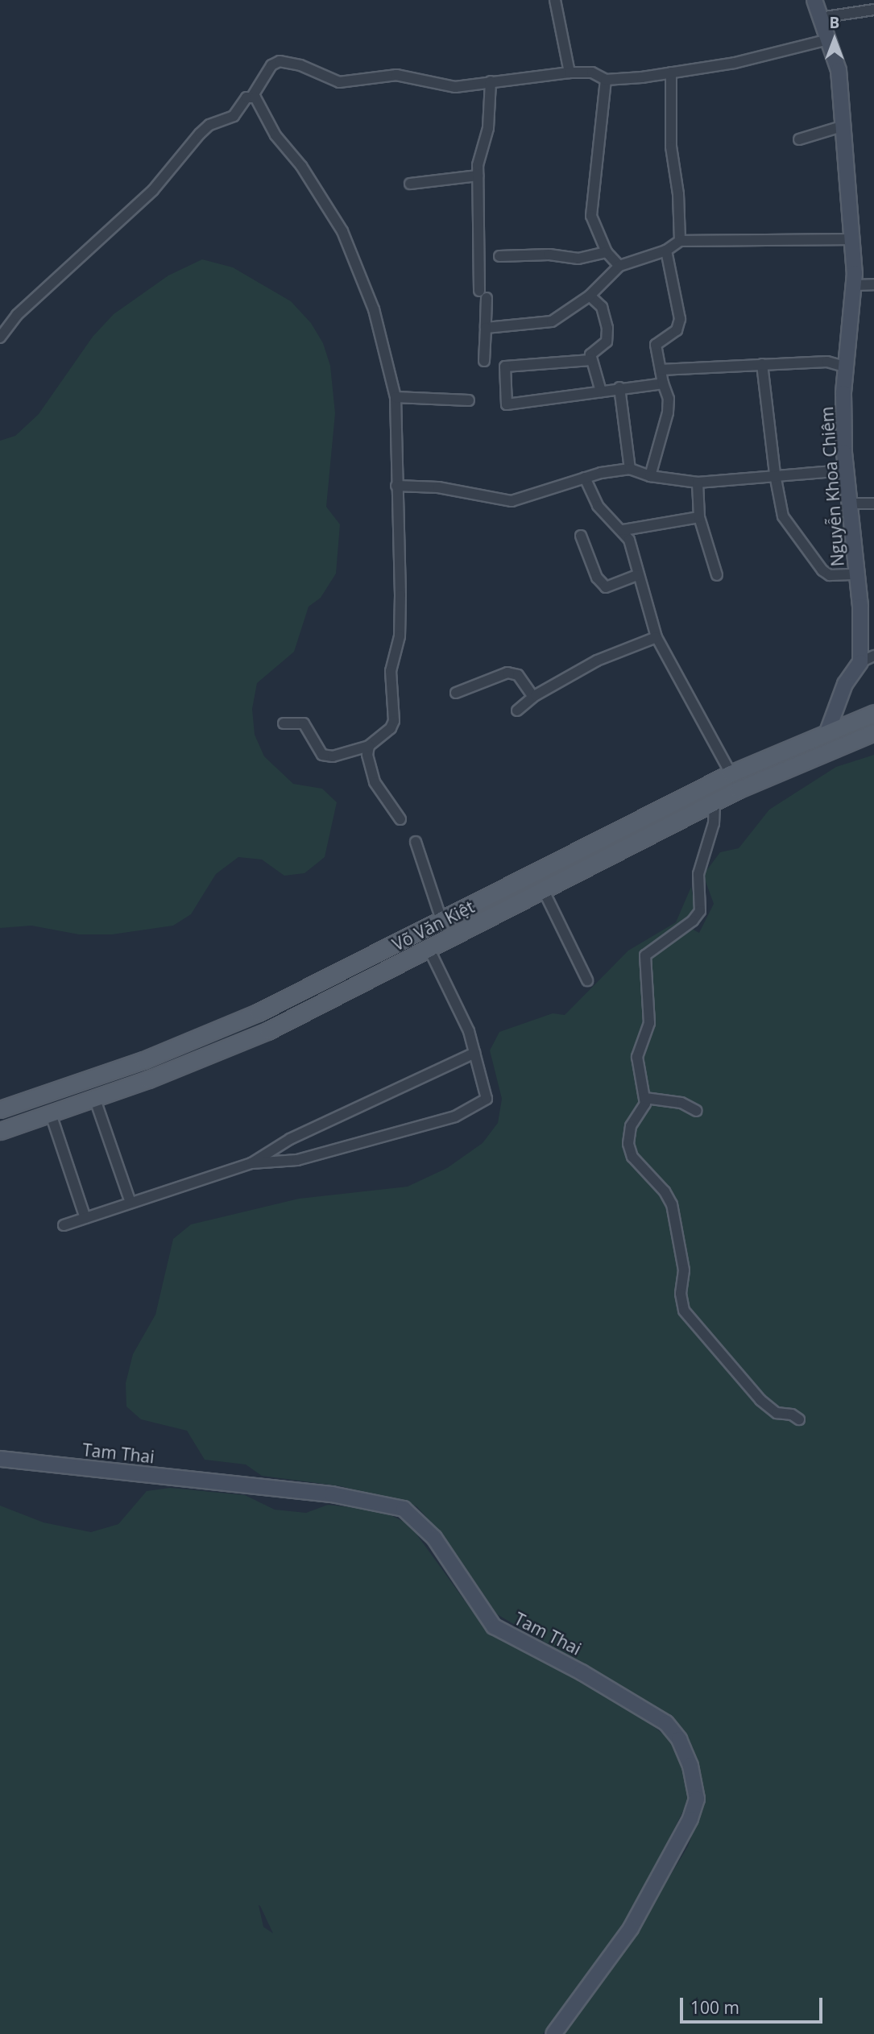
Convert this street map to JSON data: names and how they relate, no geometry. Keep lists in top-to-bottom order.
{
  "streets": {
    "main road": ["Võ Văn Kiệt"],
    "street": ["Nguyễn Khoa Chiêm", "Tam Thai"]
  },
  "scale_bar": "100 m",
  "north": "top"
}
